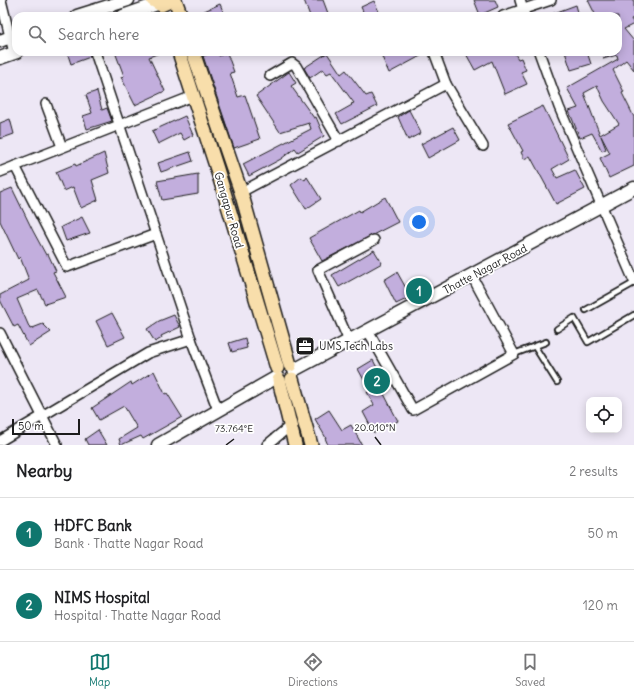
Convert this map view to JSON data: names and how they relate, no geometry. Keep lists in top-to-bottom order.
{
  "streets": {
    "main road": ["Gangapur Road"],
    "street": ["Thatte Nagar Road"]
  },
  "crossings": [
    ["Gangapur Road", "Thatte Nagar Road"]
  ],
  "places": {
    "office": ["UMS Tech Labs"]
  },
  "scale_bar": "50 m",
  "page": {
    "search": "Search here",
    "pins": ["1", "2"],
    "scale": "50 m",
    "heading": ["Nearby", "2 results"],
    "list": [
      {
        "mark": "1",
        "name": "HDFC Bank",
        "note": "Bank · Thatte Nagar Road",
        "value": "50 m"
      },
      {
        "mark": "2",
        "name": "NIMS Hospital",
        "note": "Hospital · Thatte Nagar Road",
        "value": "120 m"
      }
    ],
    "nav": ["Map", "Directions", "Saved"]
  },
  "coordinates": ["20.010°N", "73.764°E"]
}
